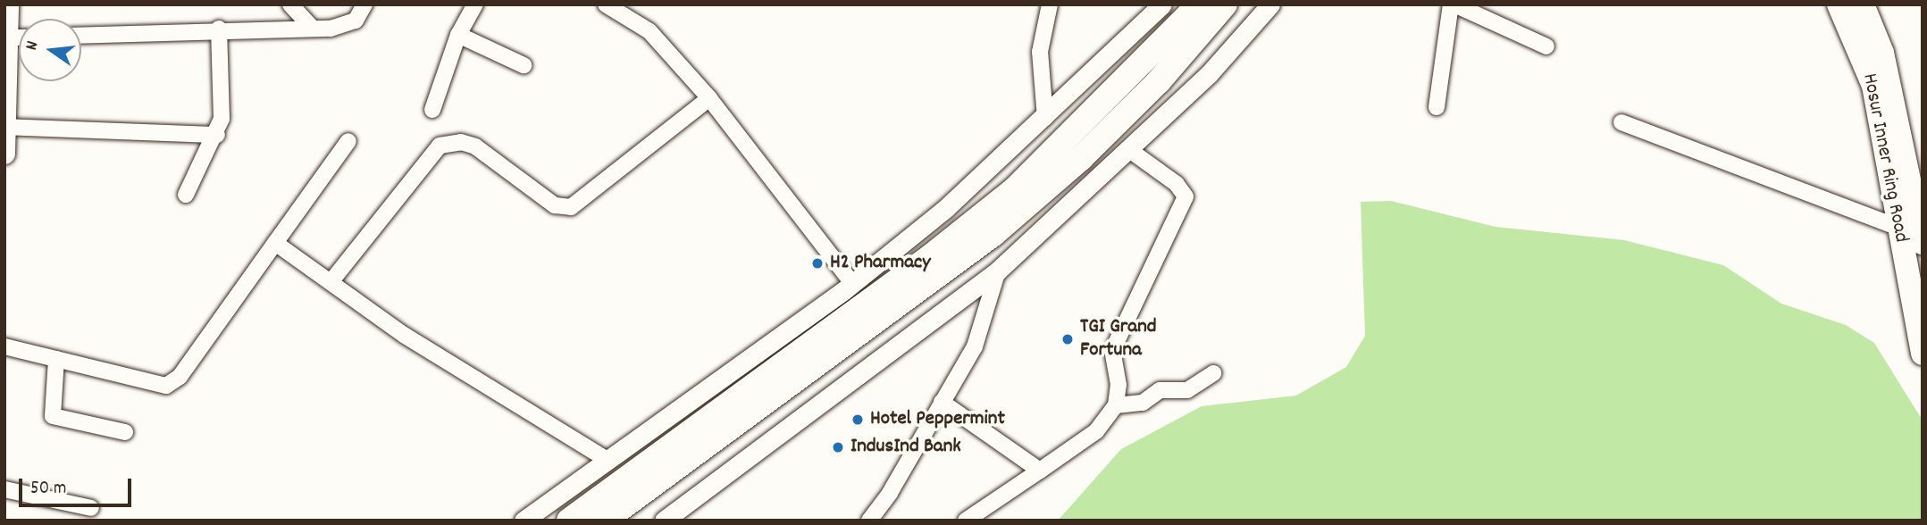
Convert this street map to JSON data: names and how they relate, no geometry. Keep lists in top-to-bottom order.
{
  "streets": {
    "main road": ["Hosur Inner Ring Road"]
  },
  "places": [
    "H2 Pharmacy",
    "TGI Grand Fortuna",
    "Hotel Peppermint",
    "IndusInd Bank"
  ],
  "scale_bar": "50 m",
  "north": "left"
}
